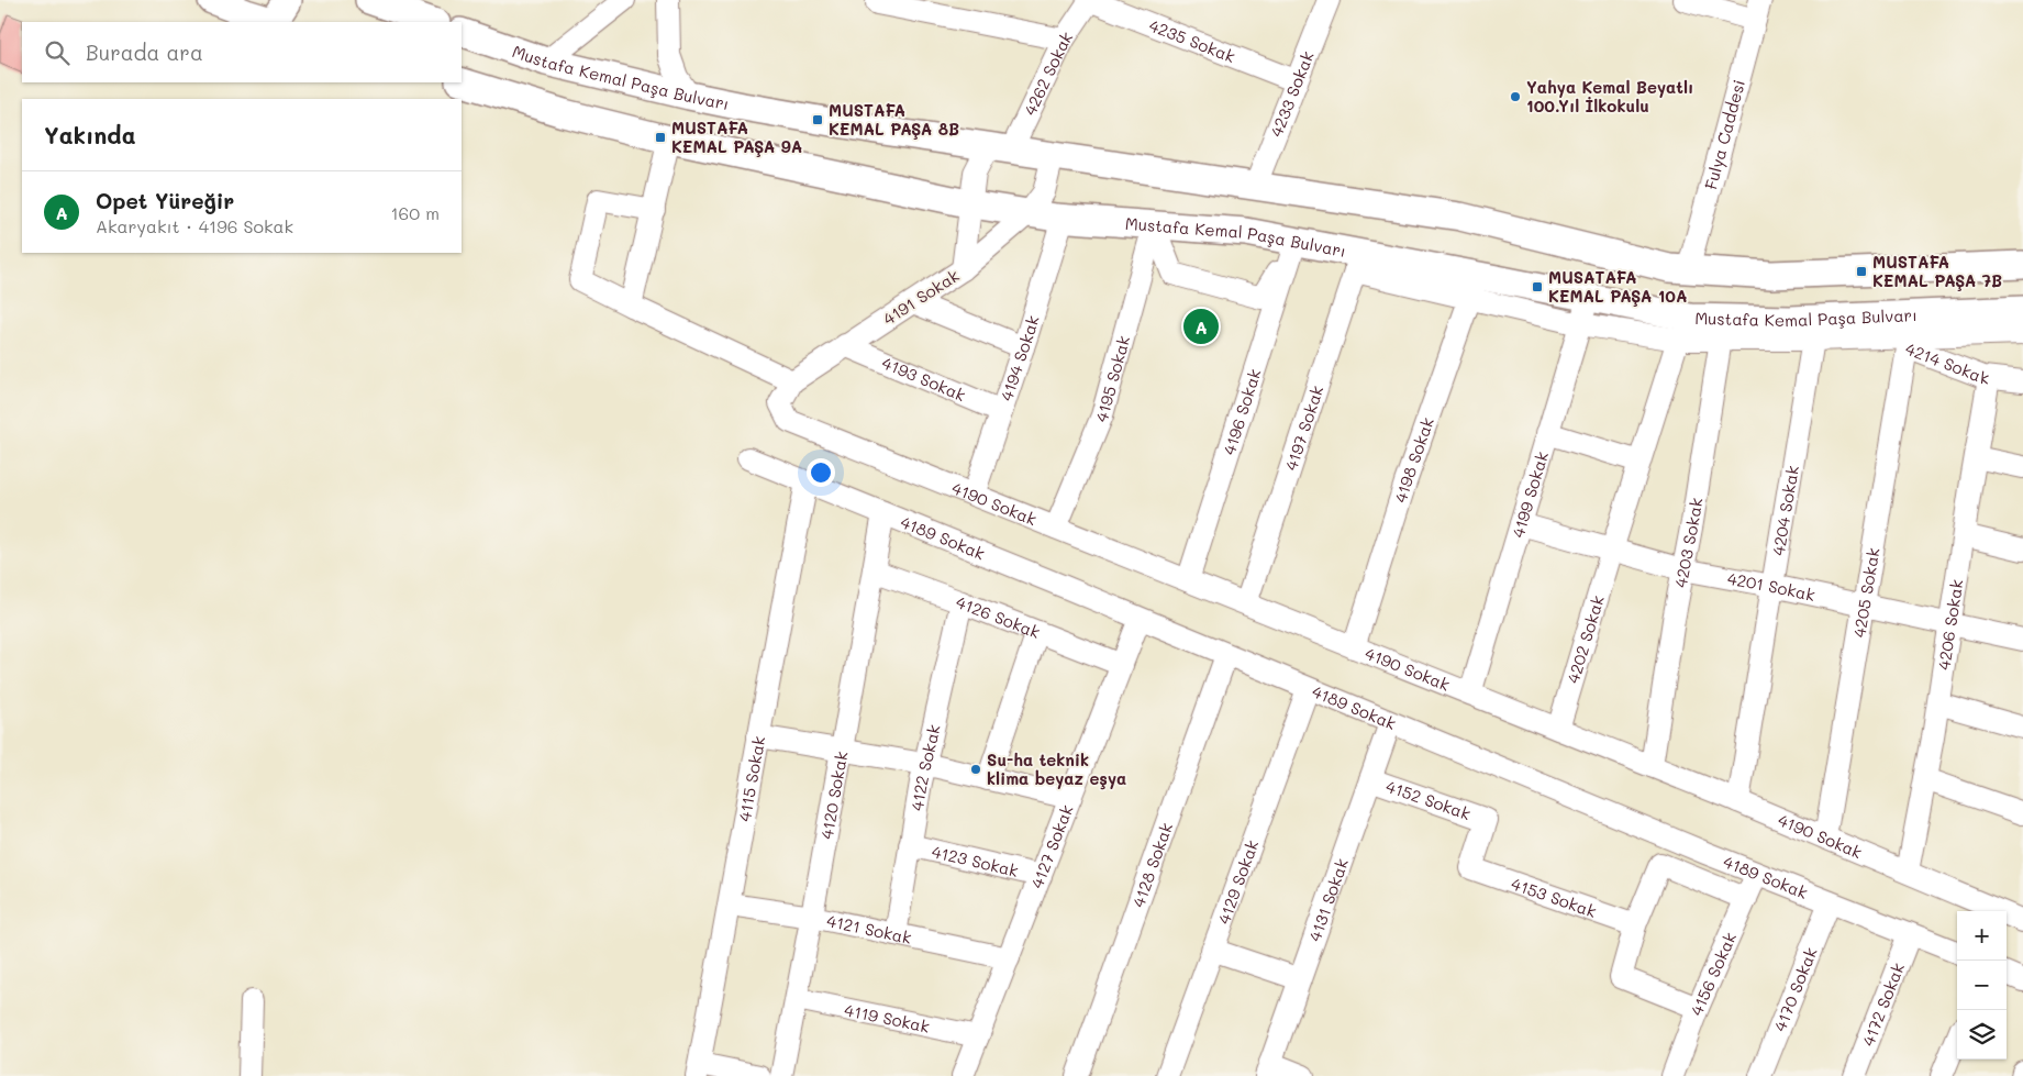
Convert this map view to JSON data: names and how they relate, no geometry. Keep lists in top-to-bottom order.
{
  "streets": {
    "main road": ["Mustafa Kemal Paşa Bulvarı"],
    "street": [
      "4235 Sokak",
      "4262 Sokak",
      "4233 Sokak",
      "Fulya Caddesi",
      "4191 Sokak",
      "4194 Sokak",
      "4214 Sokak",
      "4193 Sokak",
      "4195 Sokak",
      "4196 Sokak",
      "4197 Sokak",
      "4198 Sokak",
      "4199 Sokak",
      "4190 Sokak",
      "4204 Sokak",
      "4189 Sokak",
      "4203 Sokak",
      "4201 Sokak",
      "4205 Sokak",
      "4126 Sokak",
      "4206 Sokak",
      "4202 Sokak",
      "4122 Sokak",
      "4115 Sokak",
      "4120 Sokak",
      "4152 Sokak",
      "4127 Sokak",
      "4123 Sokak",
      "4128 Sokak",
      "4129 Sokak",
      "4153 Sokak",
      "4131 Sokak",
      "4121 Sokak",
      "4156 Sokak",
      "4170 Sokak",
      "4172 Sokak",
      "4119 Sokak"
    ]
  },
  "crossings": [
    ["4235 Sokak", "4262 Sokak"],
    ["4235 Sokak", "4233 Sokak"],
    ["4262 Sokak", "Mustafa Kemal Paşa Bulvarı"],
    ["4262 Sokak", "4191 Sokak"],
    ["Mustafa Kemal Paşa Bulvarı", "4233 Sokak"],
    ["Mustafa Kemal Paşa Bulvarı", "Fulya Caddesi"],
    ["Mustafa Kemal Paşa Bulvarı", "4191 Sokak"],
    ["Mustafa Kemal Paşa Bulvarı", "4194 Sokak"],
    ["Mustafa Kemal Paşa Bulvarı", "4214 Sokak"],
    ["Mustafa Kemal Paşa Bulvarı", "4195 Sokak"],
    ["Mustafa Kemal Paşa Bulvarı", "4196 Sokak"],
    ["Mustafa Kemal Paşa Bulvarı", "4197 Sokak"],
    ["Mustafa Kemal Paşa Bulvarı", "4198 Sokak"],
    ["Mustafa Kemal Paşa Bulvarı", "4199 Sokak"],
    ["Mustafa Kemal Paşa Bulvarı", "4204 Sokak"],
    ["Mustafa Kemal Paşa Bulvarı", "4203 Sokak"],
    ["Mustafa Kemal Paşa Bulvarı", "4205 Sokak"],
    ["4191 Sokak", "4193 Sokak"],
    ["4191 Sokak", "4190 Sokak"],
    ["4194 Sokak", "4193 Sokak"],
    ["4194 Sokak", "4190 Sokak"],
    ["4214 Sokak", "4205 Sokak"],
    ["4214 Sokak", "4206 Sokak"],
    ["4195 Sokak", "4190 Sokak"],
    ["4196 Sokak", "4190 Sokak"],
    ["4197 Sokak", "4190 Sokak"],
    ["4198 Sokak", "4190 Sokak"],
    ["4199 Sokak", "4190 Sokak"],
    ["4199 Sokak", "4201 Sokak"],
    ["4190 Sokak", "4204 Sokak"],
    ["4190 Sokak", "4203 Sokak"],
    ["4190 Sokak", "4205 Sokak"],
    ["4190 Sokak", "4206 Sokak"],
    ["4190 Sokak", "4202 Sokak"],
    ["4204 Sokak", "4201 Sokak"],
    ["4189 Sokak", "4115 Sokak"],
    ["4189 Sokak", "4120 Sokak"],
    ["4189 Sokak", "4127 Sokak"],
    ["4189 Sokak", "4128 Sokak"],
    ["4189 Sokak", "4129 Sokak"],
    ["4189 Sokak", "4131 Sokak"],
    ["4189 Sokak", "4156 Sokak"],
    ["4189 Sokak", "4170 Sokak"],
    ["4189 Sokak", "4172 Sokak"],
    ["4203 Sokak", "4201 Sokak"],
    ["4201 Sokak", "4205 Sokak"],
    ["4201 Sokak", "4206 Sokak"],
    ["4201 Sokak", "4202 Sokak"],
    ["4126 Sokak", "4122 Sokak"],
    ["4126 Sokak", "4120 Sokak"],
    ["4126 Sokak", "4127 Sokak"],
    ["4122 Sokak", "4123 Sokak"],
    ["4122 Sokak", "4121 Sokak"],
    ["4115 Sokak", "4121 Sokak"],
    ["4120 Sokak", "4121 Sokak"],
    ["4120 Sokak", "4119 Sokak"],
    ["4152 Sokak", "4153 Sokak"],
    ["4152 Sokak", "4131 Sokak"],
    ["4127 Sokak", "4123 Sokak"],
    ["4127 Sokak", "4121 Sokak"],
    ["4127 Sokak", "4119 Sokak"]
  ],
  "places": {
    "other": ["Yahya Kemal Beyatlı 100.Yıl İlkokulu", "Su-ha teknik klima beyaz eşya"],
    "transit": [
      "MUSTAFA KEMAL PAŞA 8B",
      "MUSTAFA KEMAL PAŞA 9A",
      "MUSTAFA KEMAL PAŞA 7B",
      "MUSATAFA KEMAL PAŞA 10A"
    ]
  },
  "page": {
    "search": "Burada ara",
    "heading": "Yakında",
    "list": [
      {
        "mark": "A",
        "name": "Opet Yüreğir",
        "note": "Akaryakıt · 4196 Sokak",
        "value": "160 m"
      }
    ],
    "pins": "A",
    "map_buttons": ["+", "−"]
  }
}
